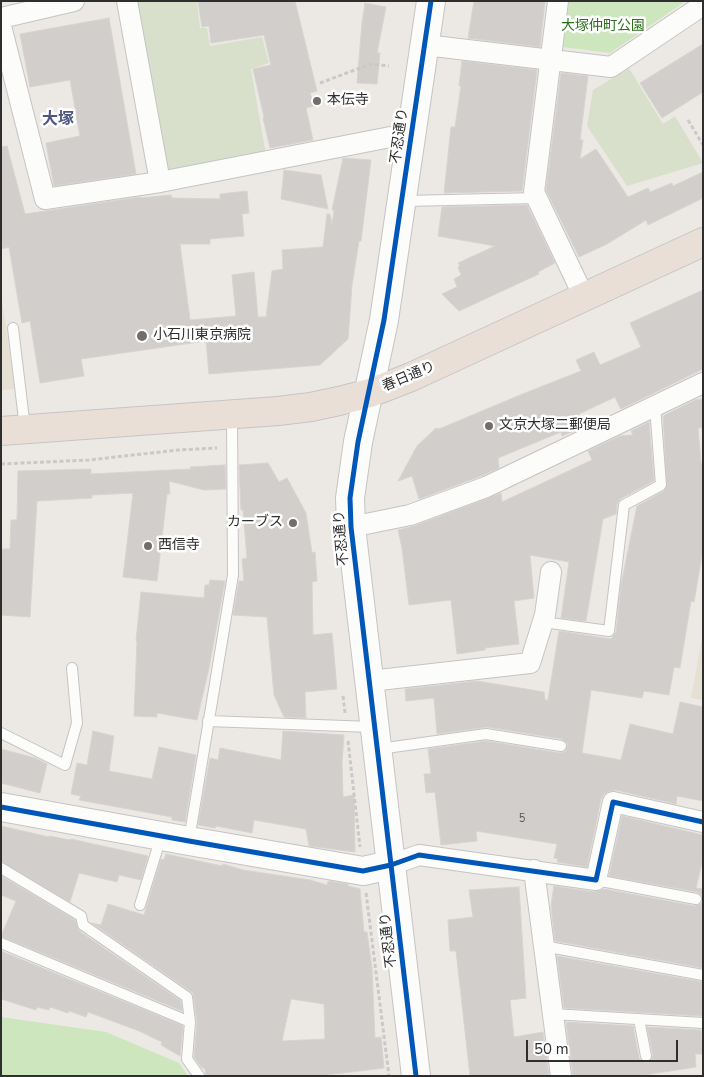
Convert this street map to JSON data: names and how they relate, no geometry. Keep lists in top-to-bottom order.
{
  "streets": {
    "highway": ["春日通り"],
    "main road": ["不忍通り"]
  },
  "crossings": [
    ["不忍通り", "春日通り"]
  ],
  "districts": ["大塚"],
  "parks": ["大塚仲町公園"],
  "places": [
    "本伝寺",
    "小石川東京病院",
    "文京大塚二郵便局",
    "カーブス",
    "西信寺"
  ],
  "house_numbers": ["5"],
  "scale_bar": "50 m"
}
